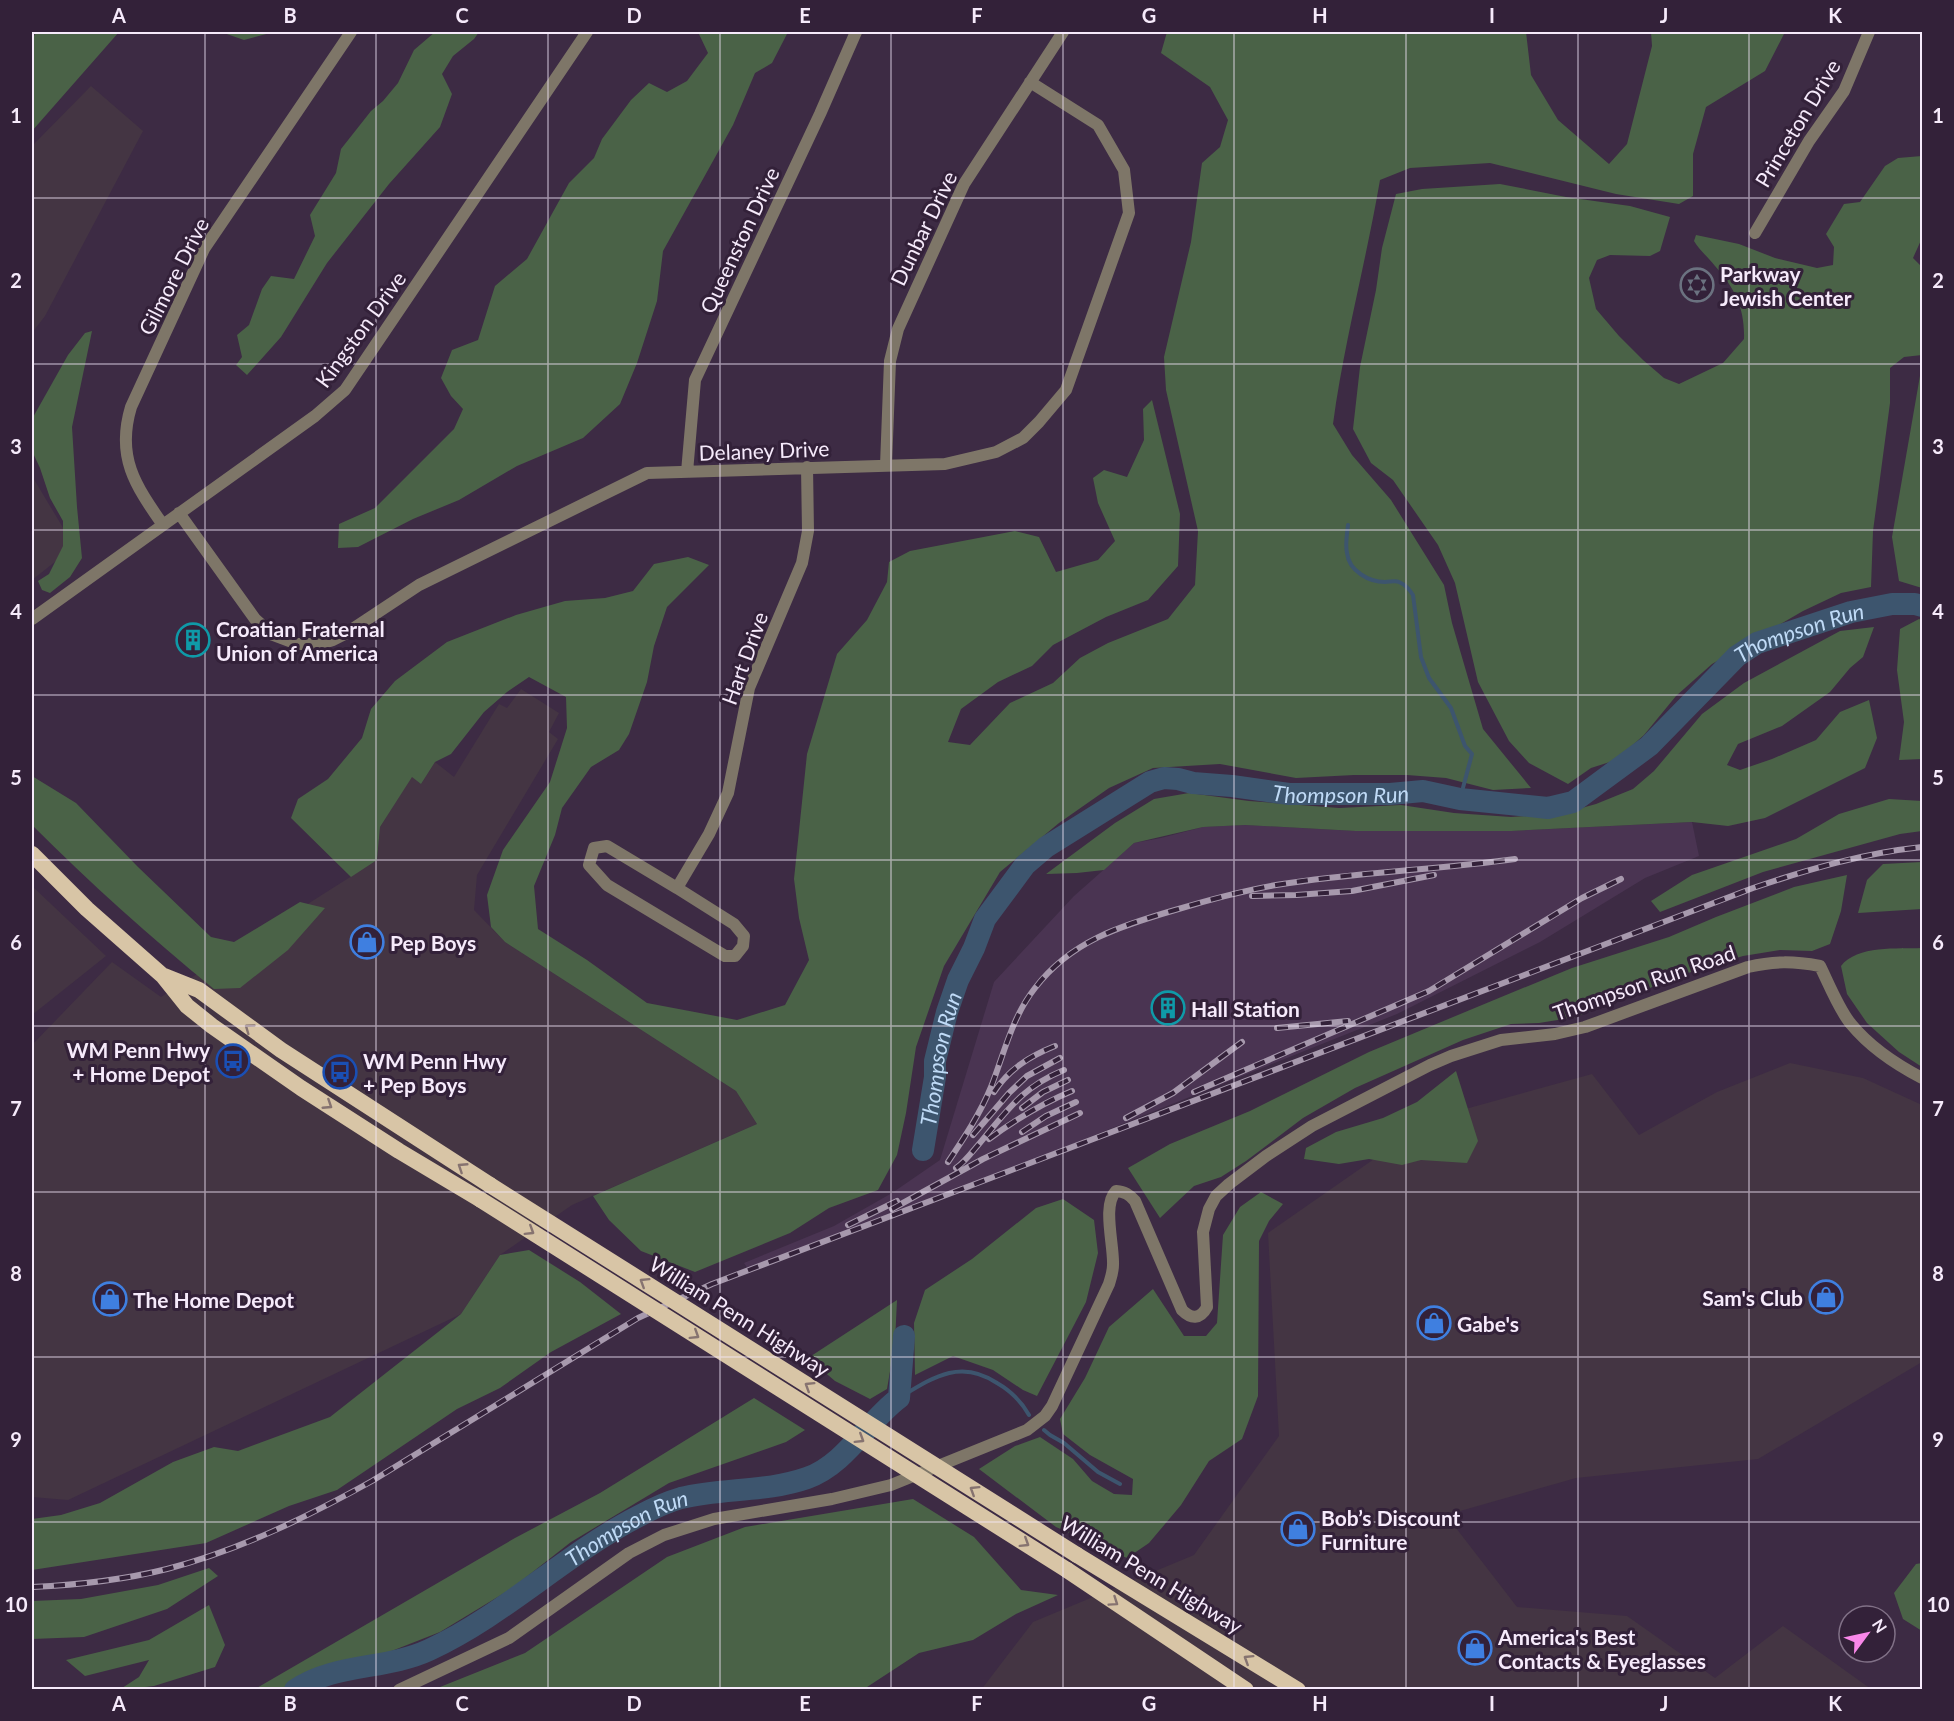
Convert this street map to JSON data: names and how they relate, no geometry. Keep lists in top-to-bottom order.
{
  "streets": {
    "highway": ["William Penn Highway"],
    "street": [
      "Princeton Drive",
      "Dunbar Drive",
      "Queenston Drive",
      "Gilmore Drive",
      "Kingston Drive",
      "Delaney Drive",
      "Hart Drive",
      "Thompson Run Road"
    ]
  },
  "crossings": [
    ["Dunbar Drive", "Delaney Drive"],
    ["Queenston Drive", "Delaney Drive"],
    ["Gilmore Drive", "Kingston Drive"],
    ["Kingston Drive", "Delaney Drive"],
    ["Delaney Drive", "Hart Drive"]
  ],
  "water": ["Thompson Run"],
  "places": {
    "synagogue": ["Parkway Jewish Center"],
    "building": ["Croatian Fraternal Union of America", "Hall Station"],
    "shop": [
      "Pep Boys",
      "Sam's Club",
      "The Home Depot",
      "Gabe's",
      "Bob’s Discount Furniture",
      "America's Best Contacts & Eyeglasses"
    ],
    "bus stop": ["WM Penn Hwy + Home Depot", "WM Penn Hwy + Pep Boys"]
  },
  "north": "top right",
  "grid": {
    "columns": [
      "A",
      "B",
      "C",
      "D",
      "E",
      "F",
      "G",
      "H",
      "I",
      "J",
      "K"
    ],
    "rows": [
      "1",
      "2",
      "3",
      "4",
      "5",
      "6",
      "7",
      "8",
      "9",
      "10"
    ]
  }
}
